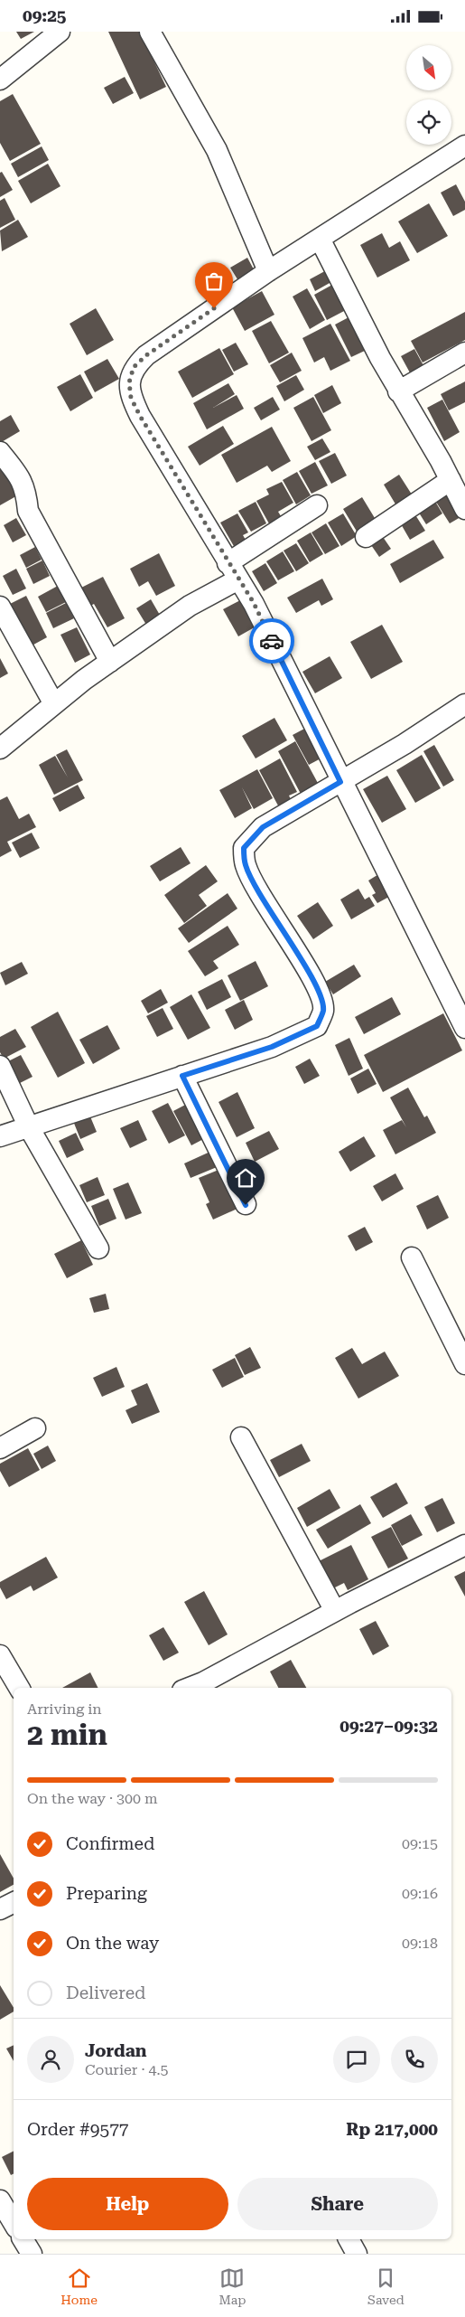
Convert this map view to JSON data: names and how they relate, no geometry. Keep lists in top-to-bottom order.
{
  "north": "bottom right",
  "page": {
    "status": "09:25",
    "heading": ["2 min", "Arriving in", "09:27–09:32"],
    "panel": [
      "Jordan",
      "Courier · 4.5",
      "Order #9577",
      "Rp 217,000"
    ],
    "bar": "On the way · 300 m",
    "list": [
      ["Confirmed", "09:15"],
      ["Preparing", "09:16"],
      ["On the way", "09:18"],
      "Delivered"
    ],
    "buttons": ["Help", "Share"],
    "tabs": ["Home", "Map", "Saved"]
  }
}
